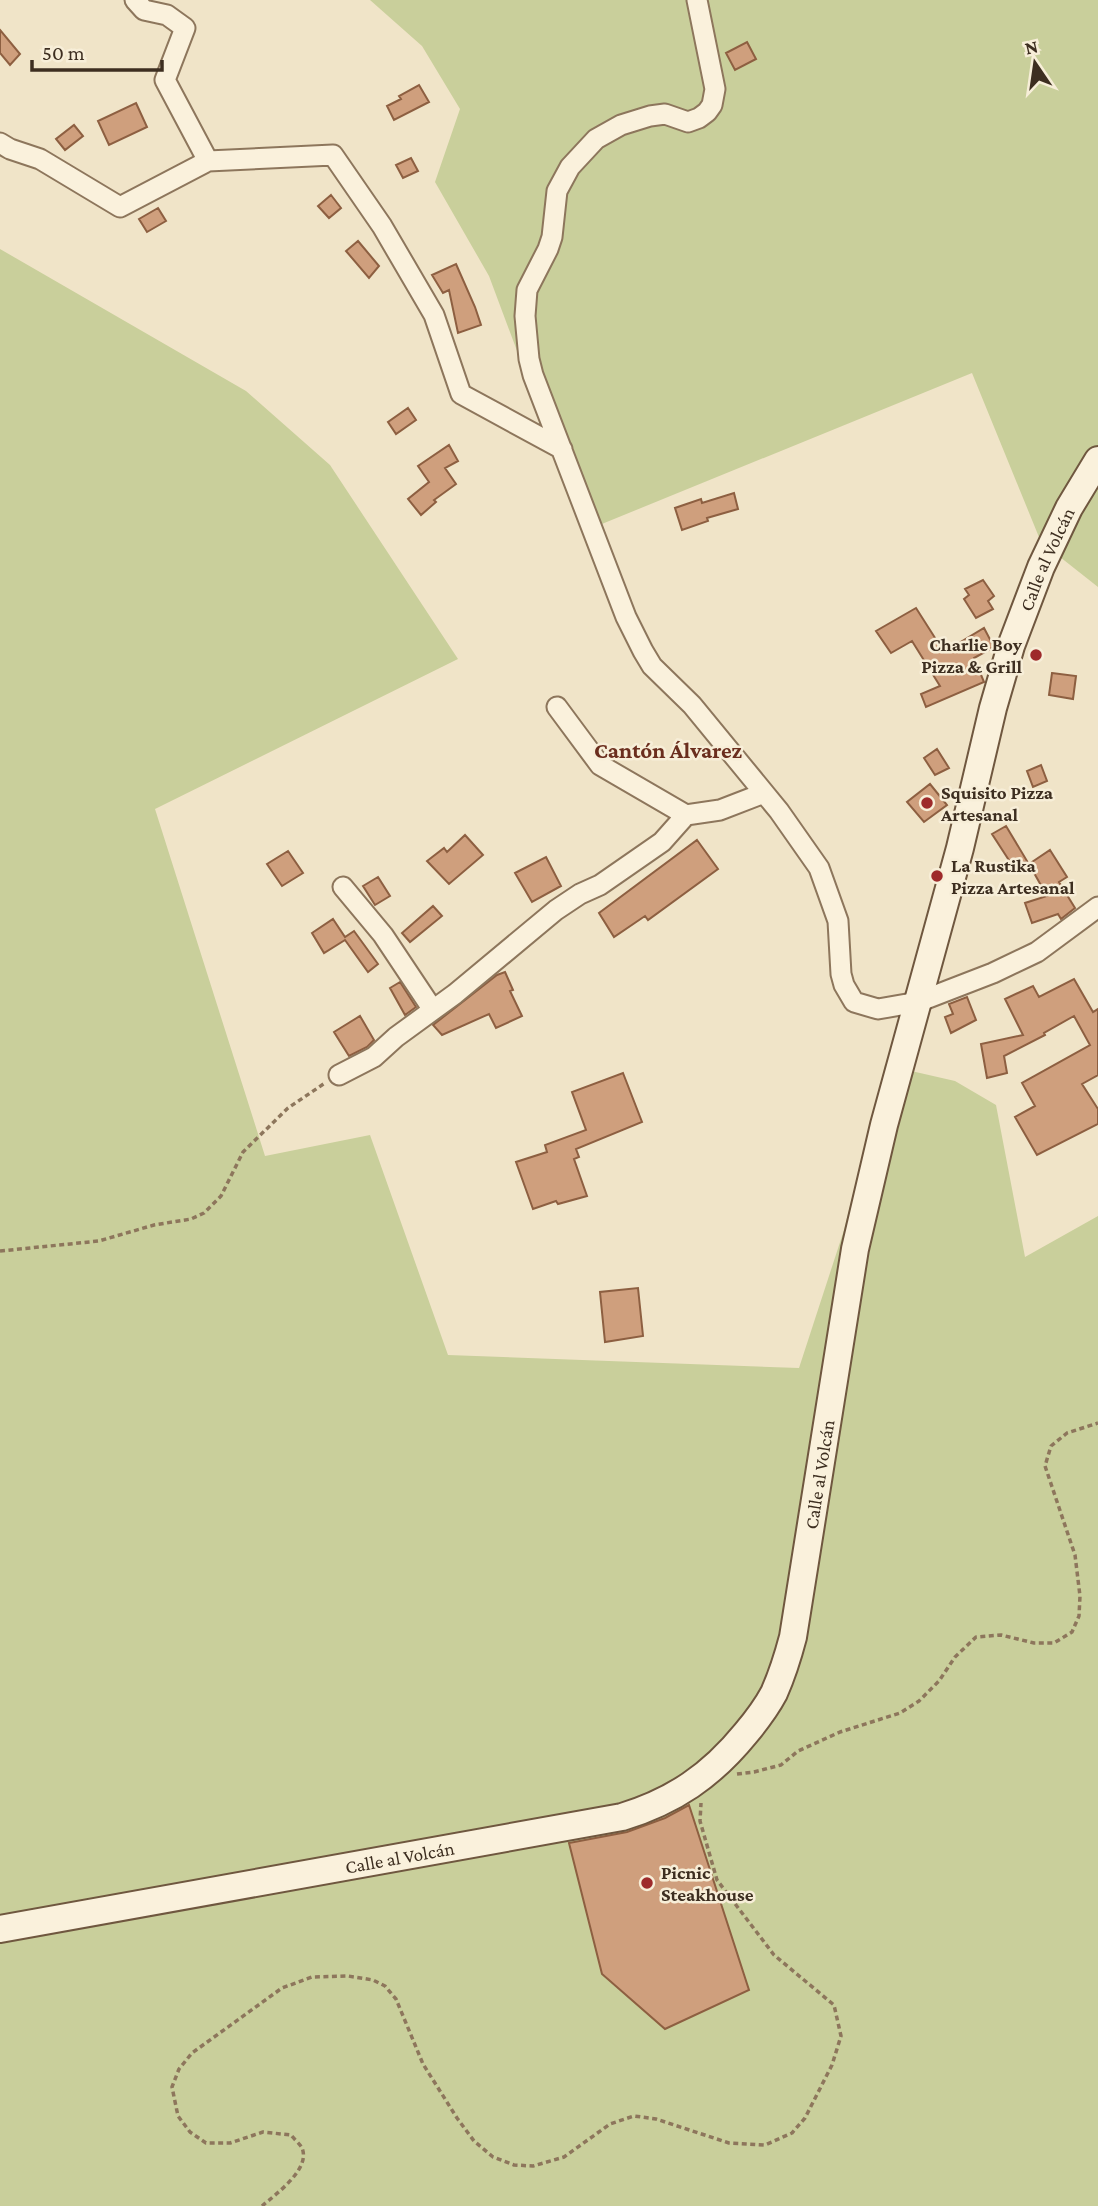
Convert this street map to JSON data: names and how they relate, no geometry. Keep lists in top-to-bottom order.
{
  "streets": {
    "street": ["Calle al Volcán"]
  },
  "districts": ["Cantón Álvarez"],
  "places": [
    "Charlie Boy Pizza & Grill",
    "Squisito Pizza Artesanal",
    "La Rustika Pizza Artesanal",
    "Picnic Steakhouse"
  ],
  "scale_bar": "50 m",
  "north": "top"
}
